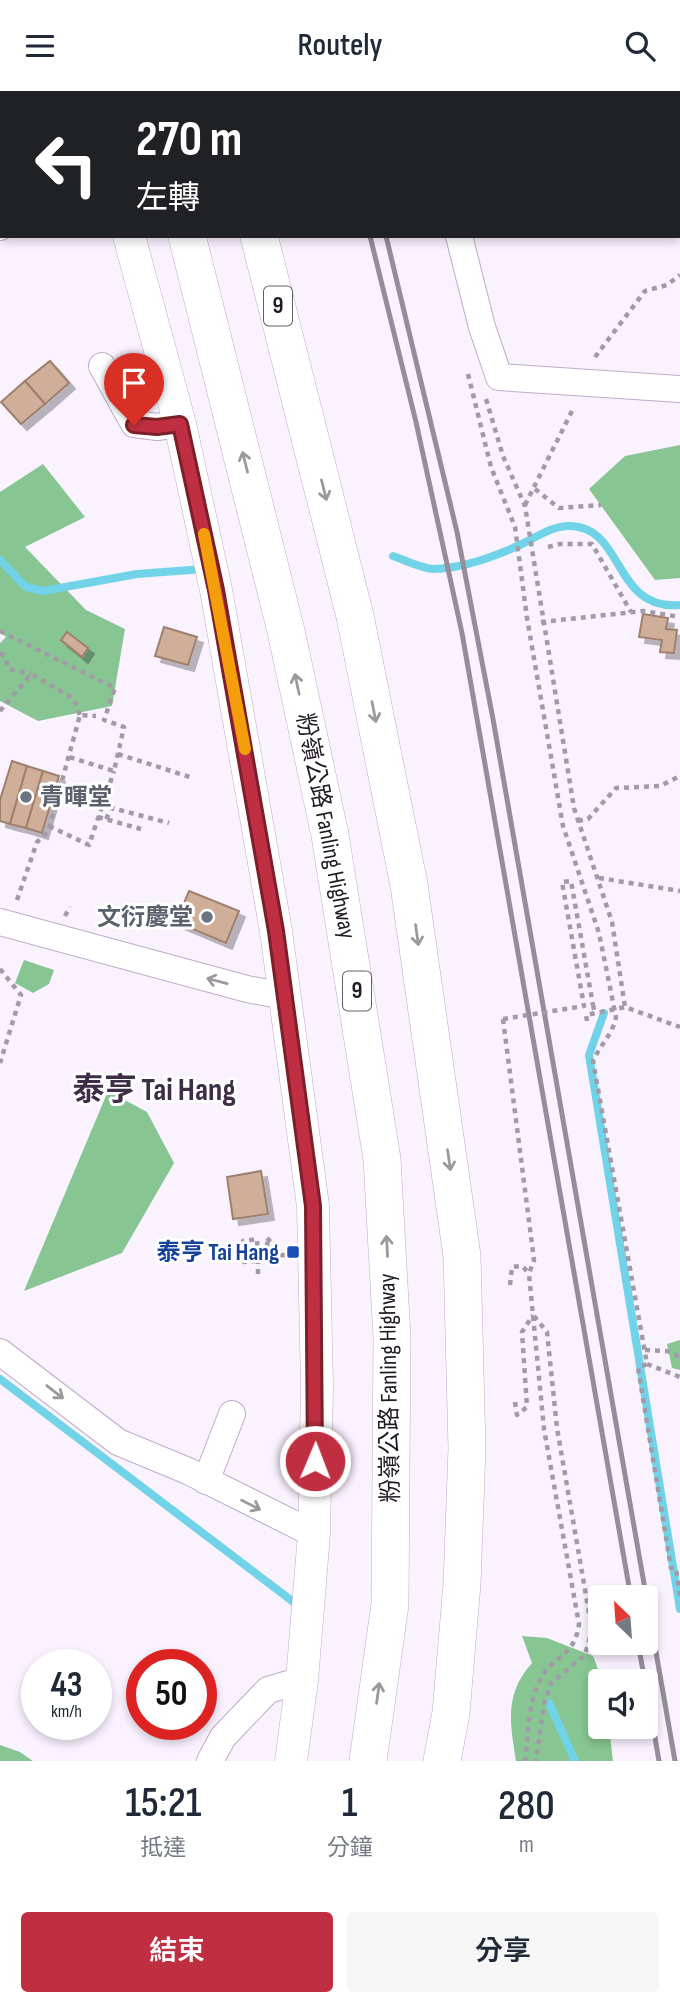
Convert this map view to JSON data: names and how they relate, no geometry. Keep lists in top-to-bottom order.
{
  "streets": {
    "highway": ["9", "粉嶺公路 Fanling Highway"]
  },
  "districts": ["泰亨 Tai Hang"],
  "places": {
    "other": ["青暉堂", "文衍慶堂"],
    "transit": ["泰亨 Tai Hang"]
  },
  "north": "top left",
  "page": {
    "header": "Routely",
    "turn": ["270 m", "左轉"],
    "speed": "43 km/h",
    "limit": "50",
    "eta": [
      "15:21",
      "抵達",
      "1",
      "分鐘",
      "280",
      "m"
    ],
    "buttons": ["結束", "分享"]
  }
}
